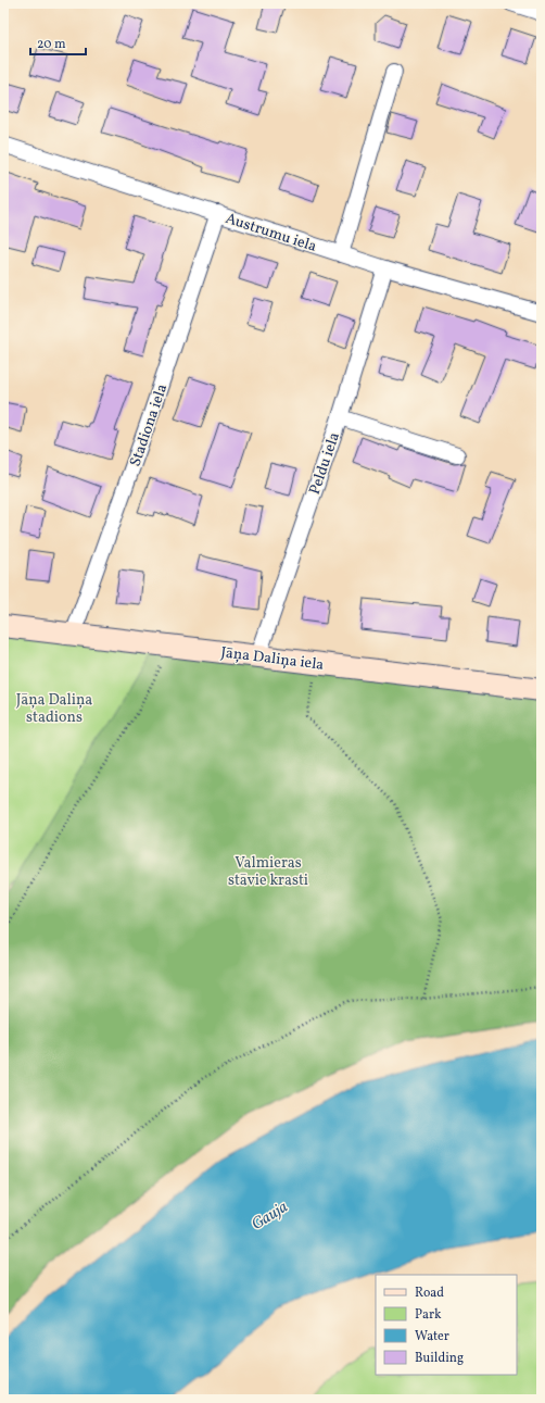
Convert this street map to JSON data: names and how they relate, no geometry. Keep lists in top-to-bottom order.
{
  "streets": {
    "street": [
      "Austrumu iela",
      "Stadiona iela",
      "Peldu iela",
      "Jāņa Daliņa iela"
    ]
  },
  "crossings": [
    ["Austrumu iela", "Stadiona iela"],
    ["Austrumu iela", "Peldu iela"],
    ["Stadiona iela", "Jāņa Daliņa iela"],
    ["Peldu iela", "Jāņa Daliņa iela"]
  ],
  "water": ["Gauja"],
  "parks": ["Jāņa Daliņa stadions", "Valmieras stāvie krasti"],
  "legend": [
    "Road",
    "Park",
    "Water",
    "Building"
  ],
  "scale_bar": "20 m"
}
